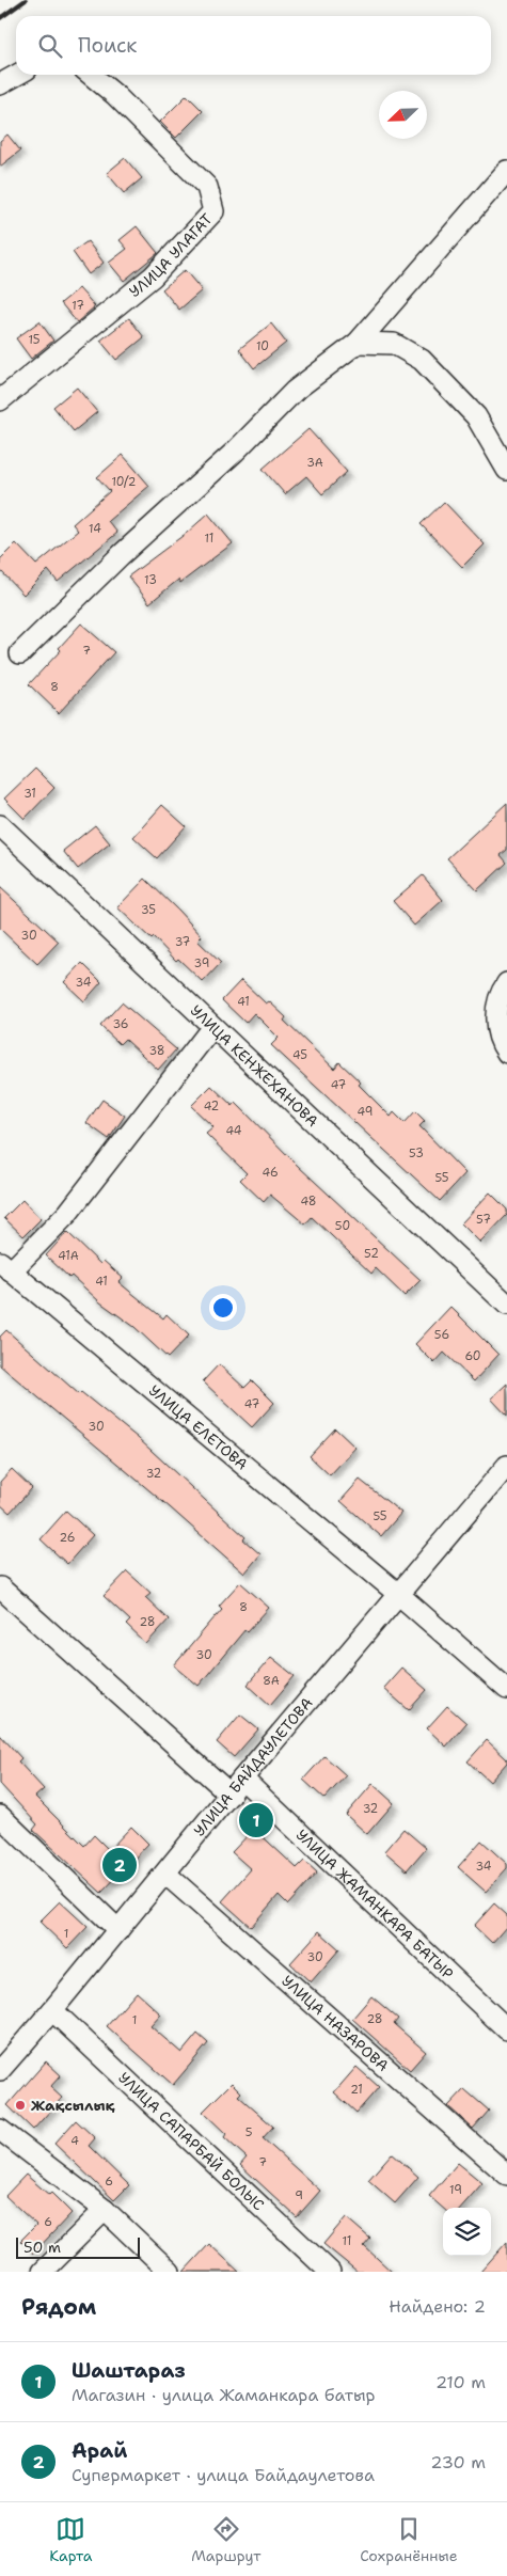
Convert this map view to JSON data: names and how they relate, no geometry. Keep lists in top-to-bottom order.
{
  "streets": {
    "street": [
      "УЛИЦА УЛАГАТ",
      "УЛИЦА КЕНЖЕХАНОВА",
      "УЛИЦА ЕЛЕТОВА",
      "УЛИЦА БАЙДАУЛЕТОВА",
      "УЛИЦА ЖАМАНКАРА БАТЫР",
      "УЛИЦА НАЗАРОВА",
      "УЛИЦА CАПАРБАЙ БОЛЫС"
    ]
  },
  "crossings": [
    ["УЛИЦА ЕЛЕТОВА", "УЛИЦА БАЙДАУЛЕТОВА"],
    ["УЛИЦА БАЙДАУЛЕТОВА", "УЛИЦА ЖАМАНКАРА БАТЫР"],
    ["УЛИЦА БАЙДАУЛЕТОВА", "УЛИЦА НАЗАРОВА"],
    ["УЛИЦА БАЙДАУЛЕТОВА", "УЛИЦА CАПАРБАЙ БОЛЫС"]
  ],
  "places": ["Жақсылық"],
  "house_numbers": [
    "17",
    "15",
    "10",
    "3А",
    "10/2",
    "14",
    "11",
    "13",
    "7",
    "8",
    "31",
    "35",
    "30",
    "37",
    "39",
    "34",
    "41",
    "36",
    "38",
    "45",
    "47",
    "42",
    "49",
    "44",
    "53",
    "46",
    "55",
    "48",
    "57",
    "50",
    "52",
    "41А",
    "41",
    "56",
    "60",
    "47",
    "30",
    "32",
    "55",
    "26",
    "8",
    "28",
    "30",
    "8А",
    "32",
    "34",
    "1",
    "30",
    "28",
    "1",
    "21",
    "5",
    "4",
    "7",
    "6",
    "19",
    "9",
    "6",
    "11"
  ],
  "scale_bar": "50 m",
  "north": "bottom left",
  "page": {
    "search": "Поиск",
    "pins": ["1", "2"],
    "scale": "50 m",
    "heading": ["Рядом", "Найдено: 2"],
    "list": [
      {
        "mark": "1",
        "name": "Шаштараз",
        "note": "Магазин · улица Жаманкара батыр",
        "value": "210 m"
      },
      {
        "mark": "2",
        "name": "Арай",
        "note": "Супермаркет · улица Байдаулетова",
        "value": "230 m"
      }
    ],
    "nav": ["Карта", "Маршрут", "Сохранённые"]
  }
}
